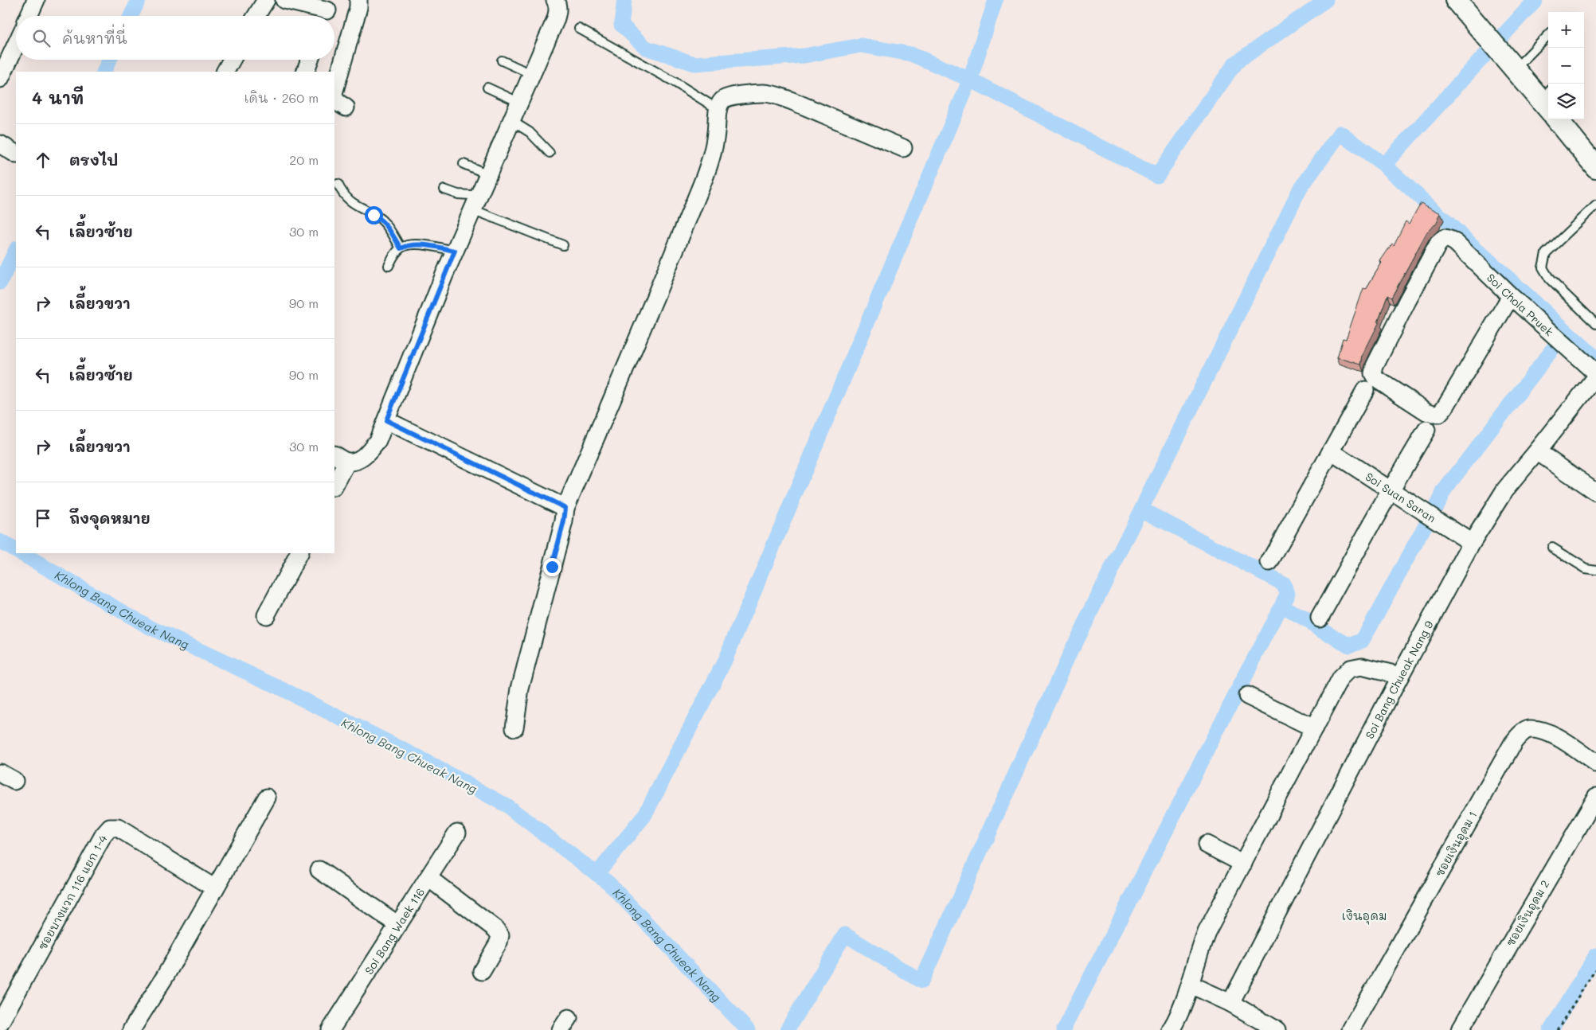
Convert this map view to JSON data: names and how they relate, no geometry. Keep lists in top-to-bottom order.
{
  "streets": {
    "street": [
      "Soi Chola Pruek",
      "Soi Suan Saran",
      "Soi Bang Chueak Nang 9",
      "ซอยเงินอุดม 1",
      "ซอยบางแวก 116 แยก 1-4",
      "ซอยเงินอุดม 2",
      "Soi Bang Waek 116"
    ]
  },
  "crossings": [
    ["Soi Suan Saran", "Soi Bang Chueak Nang 9"]
  ],
  "districts": ["เงินอุดม"],
  "water": ["Khlong Bang Chueak Nang"],
  "page": {
    "map_buttons": ["+", "−"],
    "search": "ค้นหาที่นี่",
    "heading": ["4 นาที", "เดิน · 260 m"],
    "list": [
      ["ตรงไป", "20 m"],
      ["เลี้ยวซ้าย", "30 m"],
      ["เลี้ยวขวา", "90 m"],
      ["เลี้ยวซ้าย", "90 m"],
      ["เลี้ยวขวา", "30 m"],
      "ถึงจุดหมาย"
    ]
  }
}
